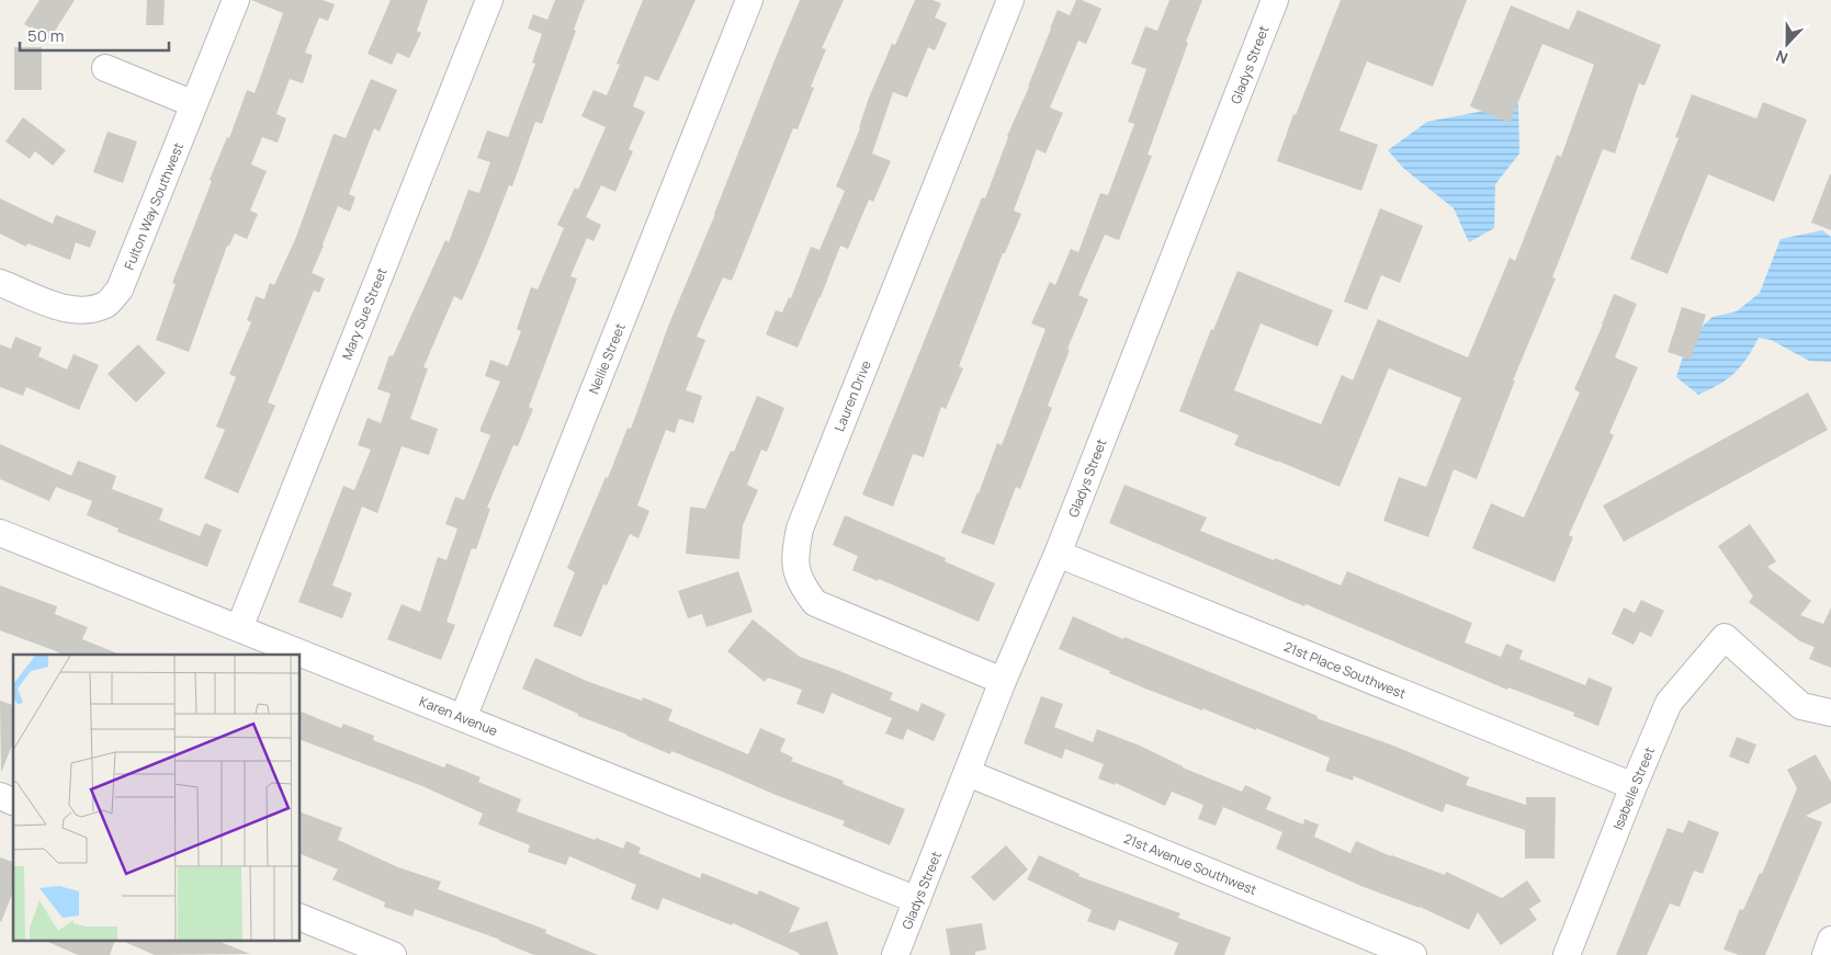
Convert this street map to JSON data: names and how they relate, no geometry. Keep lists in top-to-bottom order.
{
  "streets": {
    "street": [
      "Gladys Street",
      "Fulton Way Southwest",
      "Mary Sue Street",
      "Nellie Street",
      "Lauren Drive",
      "21st Place Southwest",
      "Karen Avenue",
      "Isabelle Street",
      "21st Avenue Southwest"
    ]
  },
  "crossings": [
    ["Gladys Street", "Lauren Drive"],
    ["Gladys Street", "21st Place Southwest"],
    ["Gladys Street", "Karen Avenue"],
    ["Gladys Street", "21st Avenue Southwest"],
    ["Mary Sue Street", "Karen Avenue"],
    ["Nellie Street", "Karen Avenue"],
    ["21st Place Southwest", "Isabelle Street"]
  ],
  "scale_bar": "50 m",
  "north": "bottom"
}
